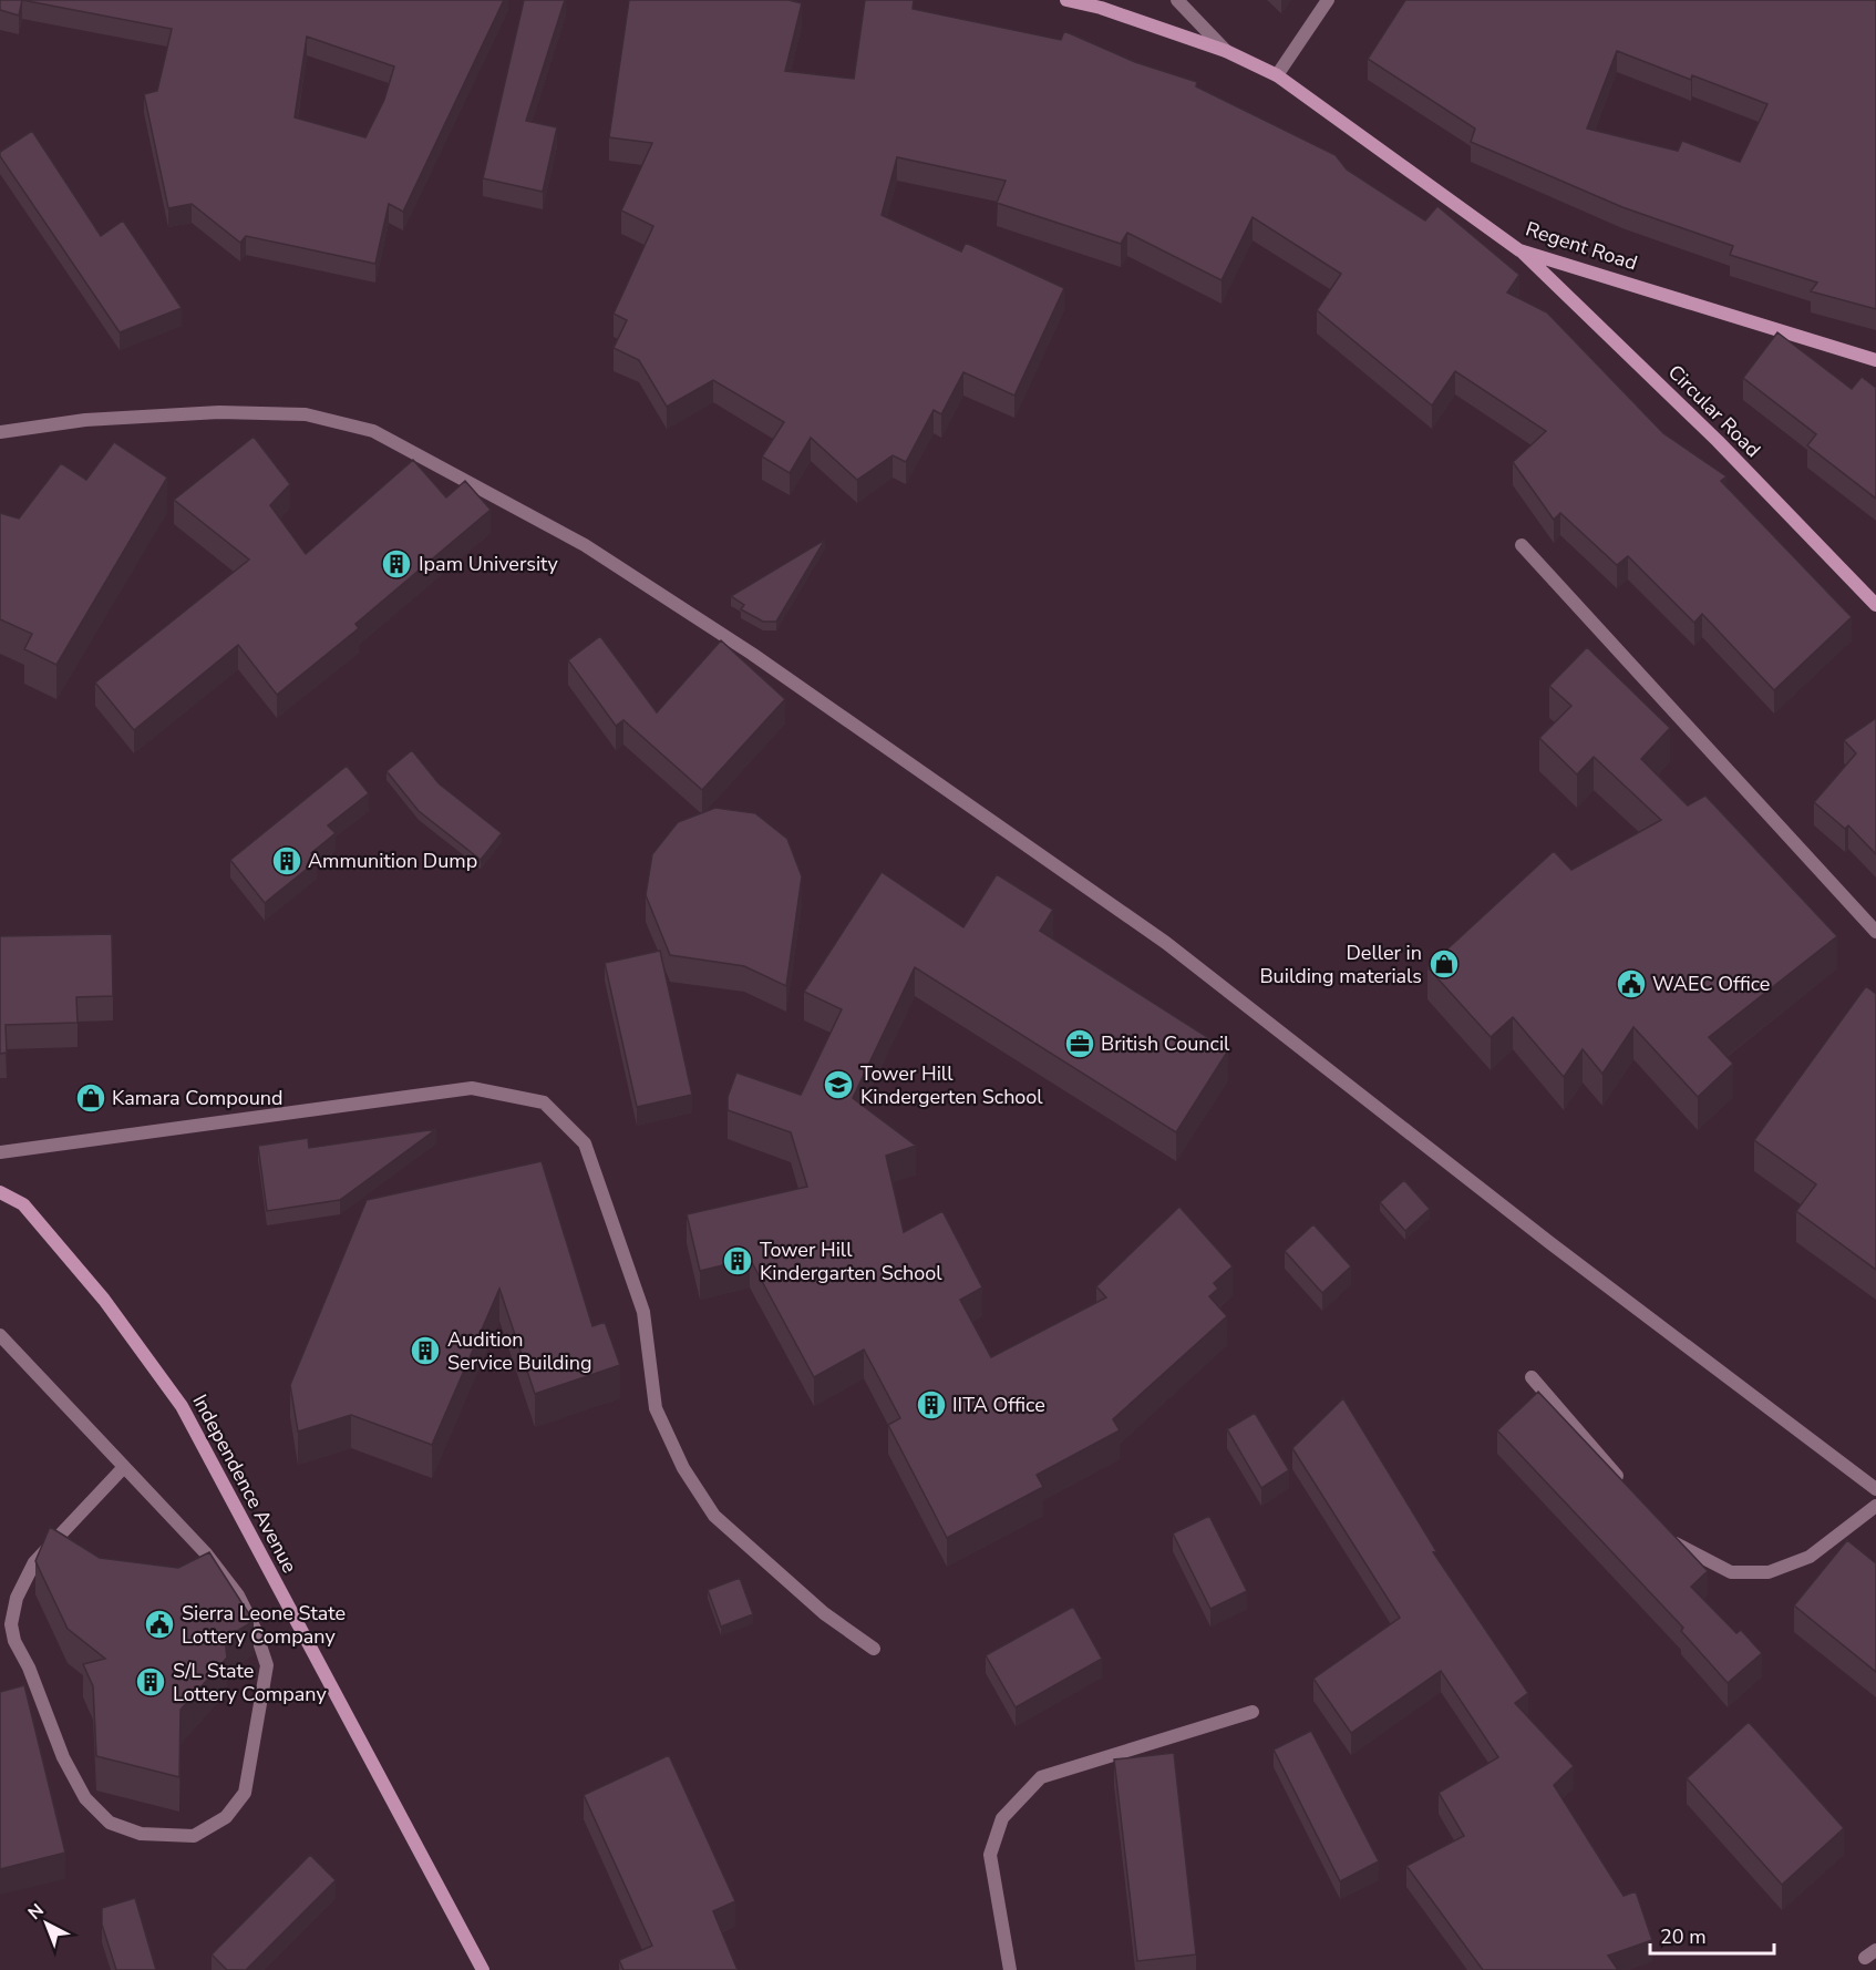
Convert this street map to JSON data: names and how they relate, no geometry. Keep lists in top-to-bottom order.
{
  "streets": {
    "street": ["Regent Road", "Circular Road", "Independence Avenue"]
  },
  "crossings": [
    ["Regent Road", "Circular Road"]
  ],
  "places": {
    "building": [
      "Ipam University",
      "Ammunition Dump",
      "Tower Hill Kindergarten School",
      "Audition Service Building",
      "IITA Office",
      "S/L State Lottery Company"
    ],
    "shop": ["Deller in Building materials", "Kamara Compound"],
    "public building": ["WAEC Office", "Sierra Leone State Lottery Company"],
    "office": ["British Council"],
    "school or university": ["Tower Hill Kindergerten School"]
  },
  "scale_bar": "20 m",
  "north": "top left"
}
